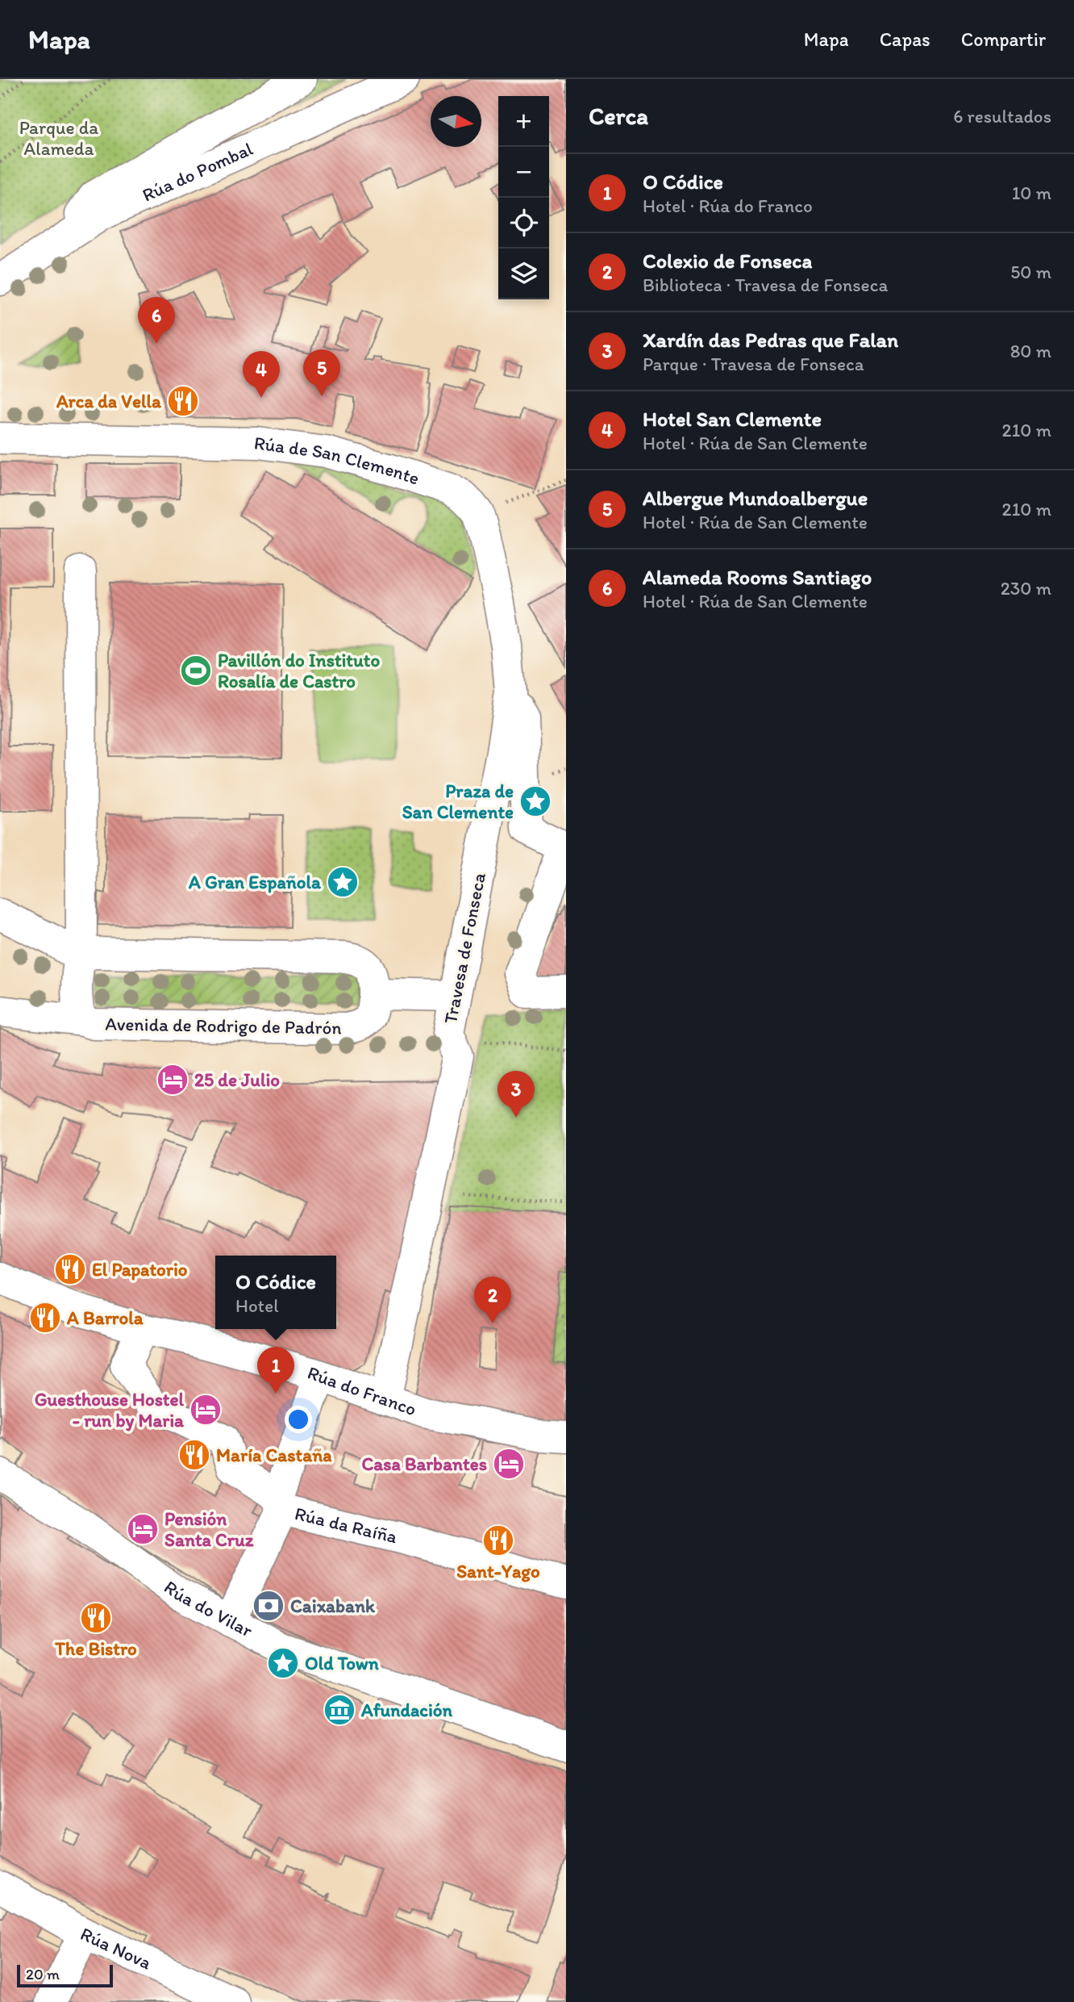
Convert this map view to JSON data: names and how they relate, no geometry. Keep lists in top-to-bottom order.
{
  "streets": {
    "street": [
      "Rúa do Pombal",
      "Rúa de San Clemente",
      "Travesa de Fonseca",
      "Avenida de Rodrigo de Padrón",
      "Rúa do Franco",
      "Rúa da Raíña",
      "Rúa do Vilar",
      "Rúa Nova"
    ]
  },
  "crossings": [
    ["Travesa de Fonseca", "Rúa do Franco"],
    ["Rúa do Franco", "Rúa da Raíña"]
  ],
  "parks": ["Parque da Alameda"],
  "places": {
    "restaurant": [
      "Arca da Vella",
      "El Papatorio",
      "A Barrola",
      "María Castaña",
      "Sant-Yago",
      "The Bistro"
    ],
    "sports": ["Pavillón do Instituto Rosalía de Castro"],
    "place": ["Praza de San Clemente", "A Gran Española", "Old Town"],
    "hotel": [
      "25 de Julio",
      "Guesthouse Hostel - run by Maria",
      "Casa Barbantes",
      "Pensión Santa Cruz"
    ],
    "bank": ["Caixabank"],
    "museum": ["Afundación"]
  },
  "scale_bar": "20 m",
  "north": "right",
  "page": {
    "header": "Mapa",
    "nav": ["Mapa", "Capas", "Compartir"],
    "heading": ["Cerca", "6 resultados"],
    "map_buttons": ["+", "−"],
    "list": [
      {
        "mark": "1",
        "name": "O Códice",
        "note": "Hotel · Rúa do Franco",
        "value": "10 m"
      },
      {
        "mark": "2",
        "name": "Colexio de Fonseca",
        "note": "Biblioteca · Travesa de Fonseca",
        "value": "50 m"
      },
      {
        "mark": "3",
        "name": "Xardín das Pedras que Falan",
        "note": "Parque · Travesa de Fonseca",
        "value": "80 m"
      },
      {
        "mark": "4",
        "name": "Hotel San Clemente",
        "note": "Hotel · Rúa de San Clemente",
        "value": "210 m"
      },
      {
        "mark": "5",
        "name": "Albergue Mundoalbergue",
        "note": "Hotel · Rúa de San Clemente",
        "value": "210 m"
      },
      {
        "mark": "6",
        "name": "Alameda Rooms Santiago",
        "note": "Hotel · Rúa de San Clemente",
        "value": "230 m"
      }
    ],
    "pins": [
      "6",
      "5",
      "4",
      "3",
      "2",
      "1"
    ],
    "popup": ["O Códice", "Hotel"],
    "scale": "20 m"
  }
}
